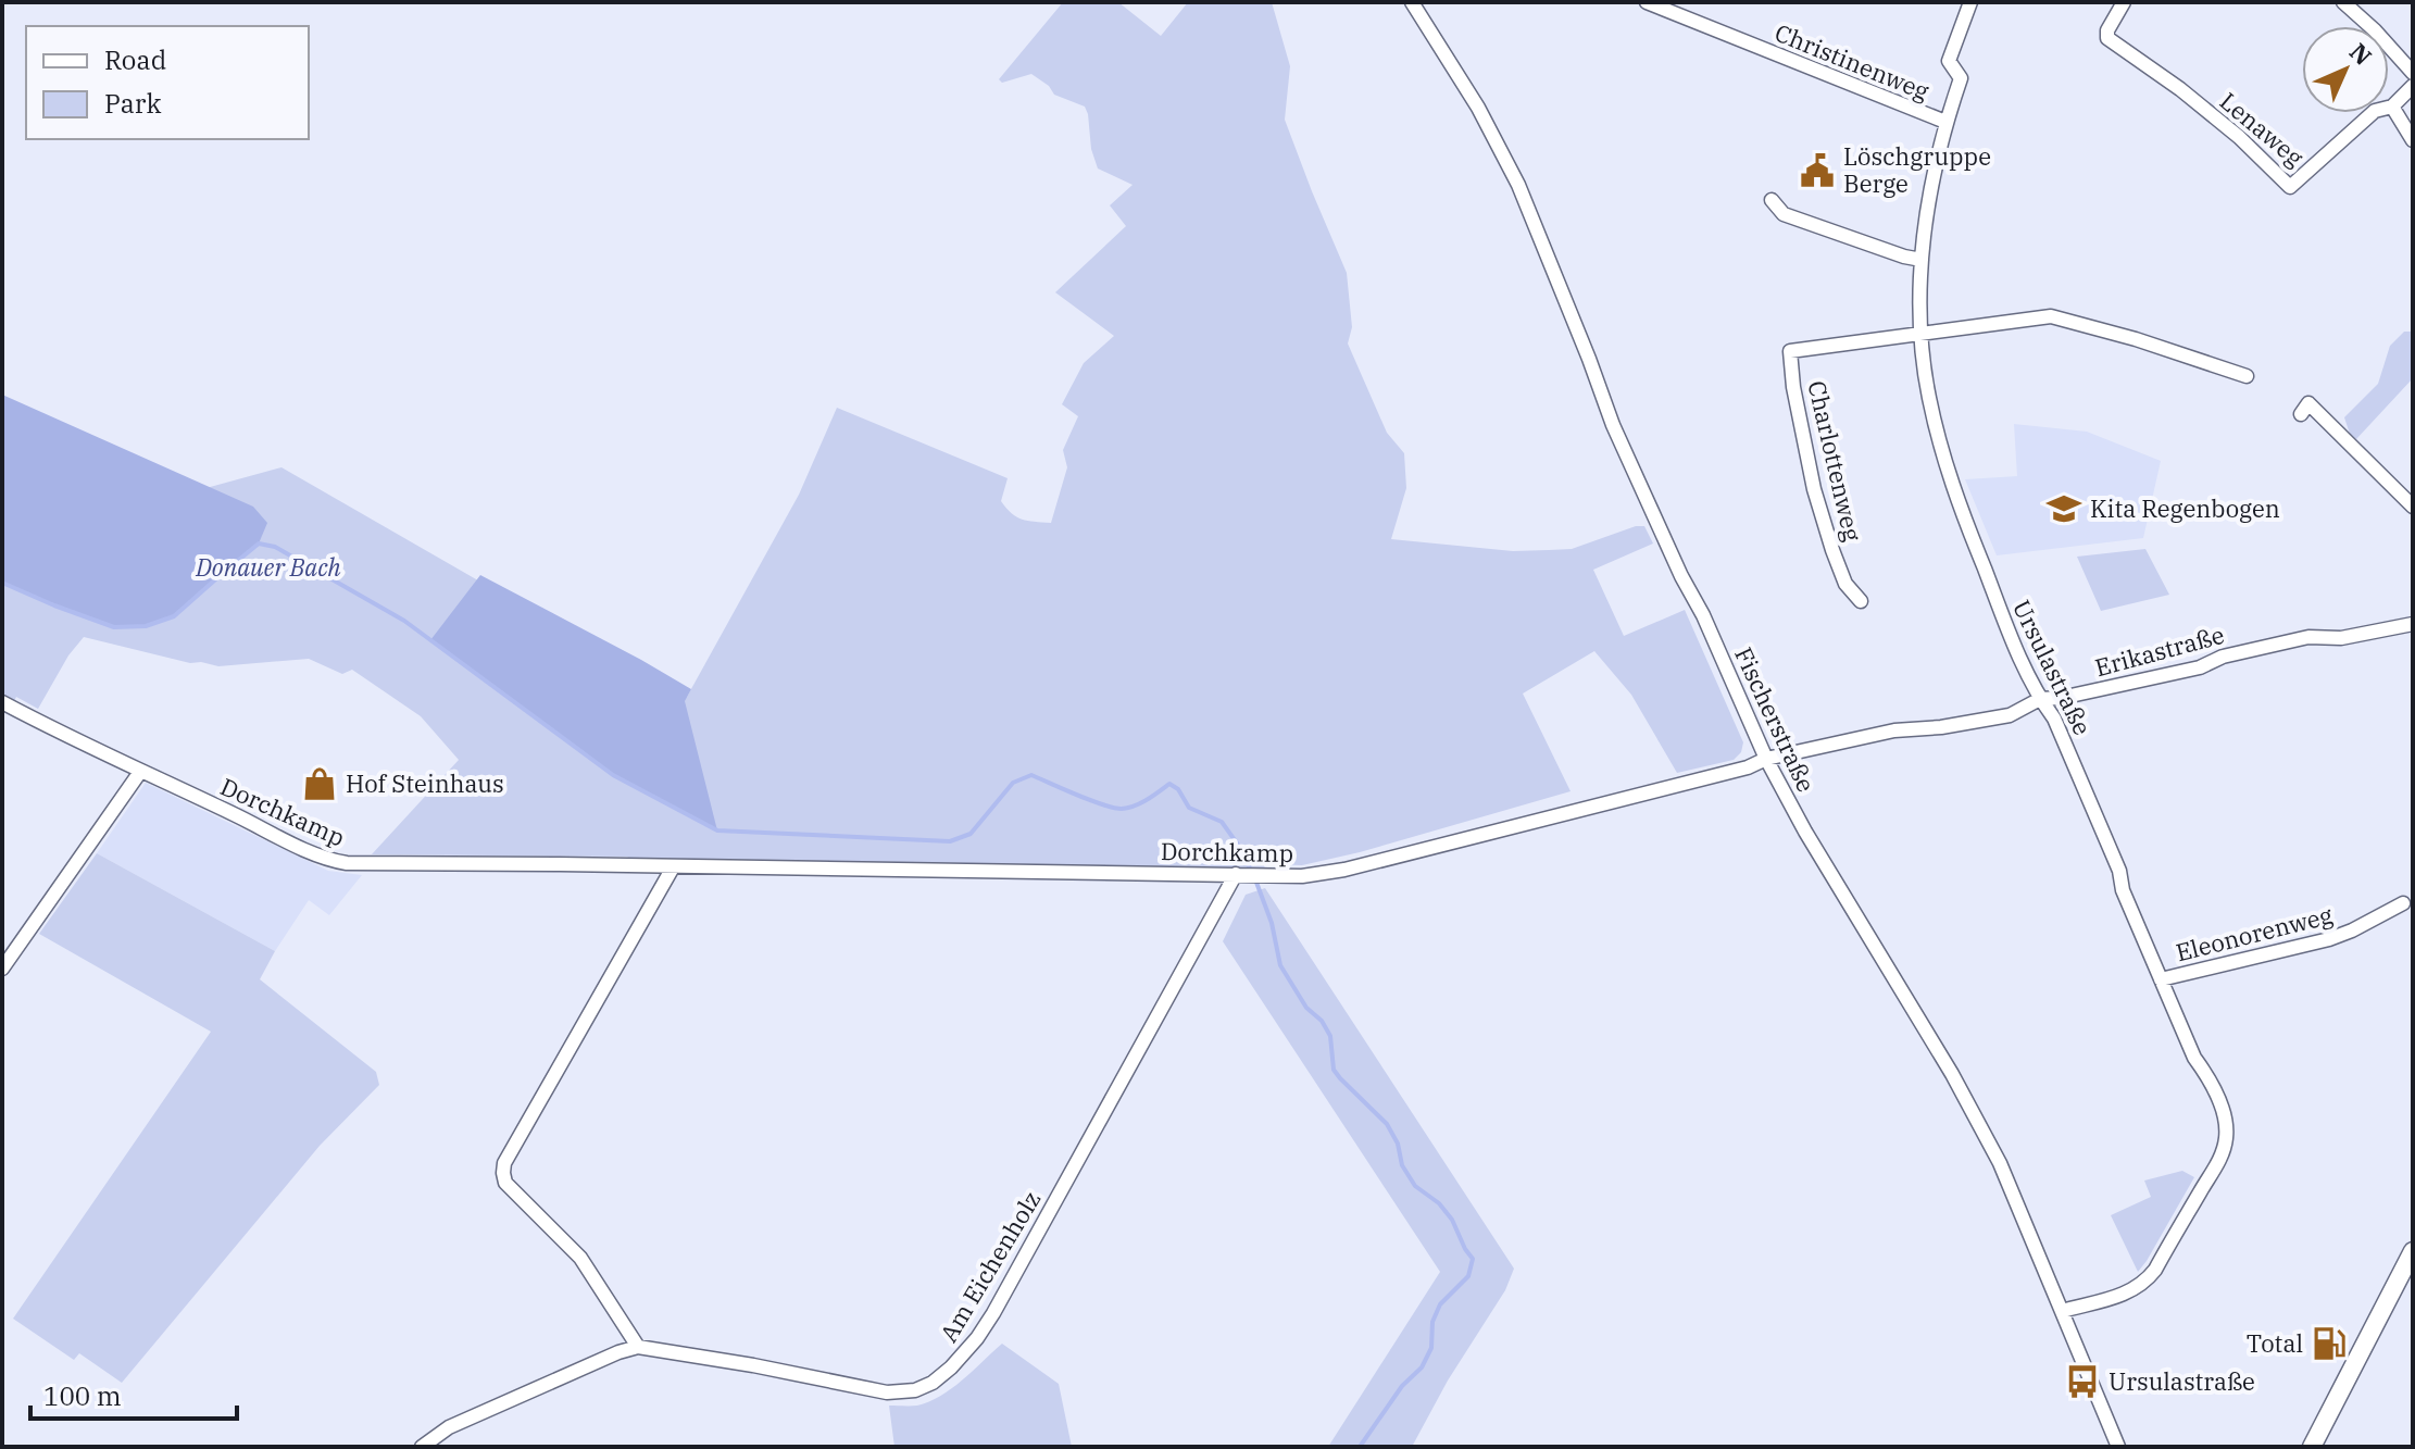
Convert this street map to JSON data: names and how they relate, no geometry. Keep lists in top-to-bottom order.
{
  "streets": {
    "street": [
      "Christinenweg",
      "Lenaweg",
      "Charlottenweg",
      "Erikastraße",
      "Ursulastraße",
      "Fischerstraße",
      "Dorchkamp",
      "Eleonorenweg",
      "Am Eichenholz"
    ]
  },
  "crossings": [
    ["Christinenweg", "Ursulastraße"],
    ["Charlottenweg", "Ursulastraße"],
    ["Erikastraße", "Ursulastraße"],
    ["Erikastraße", "Fischerstraße"],
    ["Erikastraße", "Dorchkamp"],
    ["Ursulastraße", "Fischerstraße"],
    ["Ursulastraße", "Eleonorenweg"],
    ["Fischerstraße", "Dorchkamp"],
    ["Dorchkamp", "Am Eichenholz"]
  ],
  "parks": ["Donauer Bach"],
  "places": {
    "public building": ["Löschgruppe Berge"],
    "school or university": ["Kita Regenbogen"],
    "shop": ["Hof Steinhaus"],
    "fuel station": ["Total"],
    "bus stop": ["Ursulastraße"]
  },
  "legend": ["Road", "Park"],
  "scale_bar": "100 m",
  "north": "top right"
}
